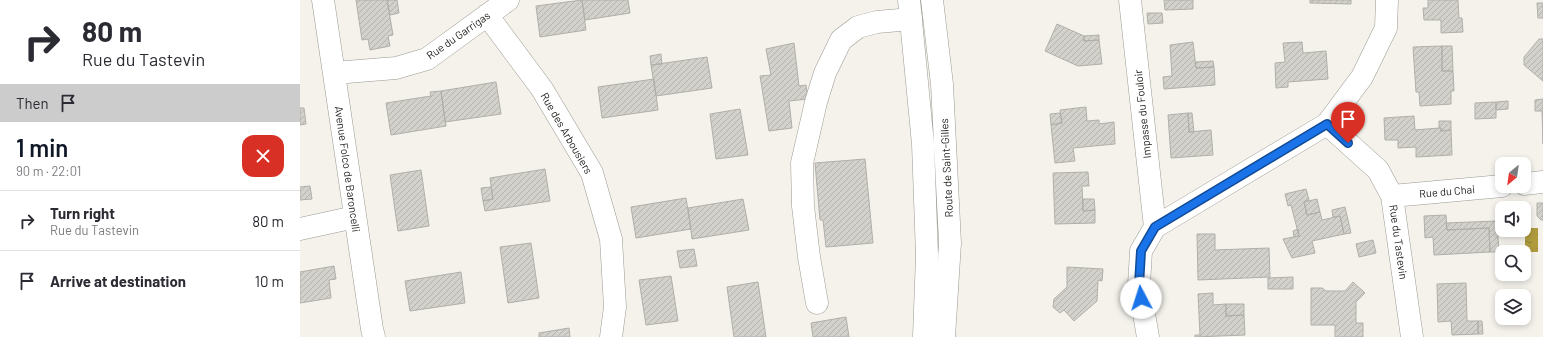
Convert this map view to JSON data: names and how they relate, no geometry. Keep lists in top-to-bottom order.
{
  "streets": {
    "street": [
      "Rue du Garrigas",
      "Impasse du Fouloir",
      "Rue des Arbousiers",
      "Route de Saint-Gilles",
      "Avenue Folco de Baroncelli",
      "Rue du Chai",
      "Rue du Tastevin"
    ]
  },
  "crossings": [
    ["Rue du Garrigas", "Rue des Arbousiers"],
    ["Rue du Garrigas", "Avenue Folco de Baroncelli"],
    ["Rue du Chai", "Rue du Tastevin"]
  ],
  "north": "bottom left",
  "page": {
    "turn": ["80 m", "Rue du Tastevin"],
    "then": "Then",
    "heading": ["1 min", "90 m · 22:01"],
    "list": [
      {
        "name": "Turn right",
        "note": "Rue du Tastevin",
        "value": "80 m"
      },
      {
        "name": "Arrive at destination",
        "value": "10 m"
      }
    ]
  }
}
